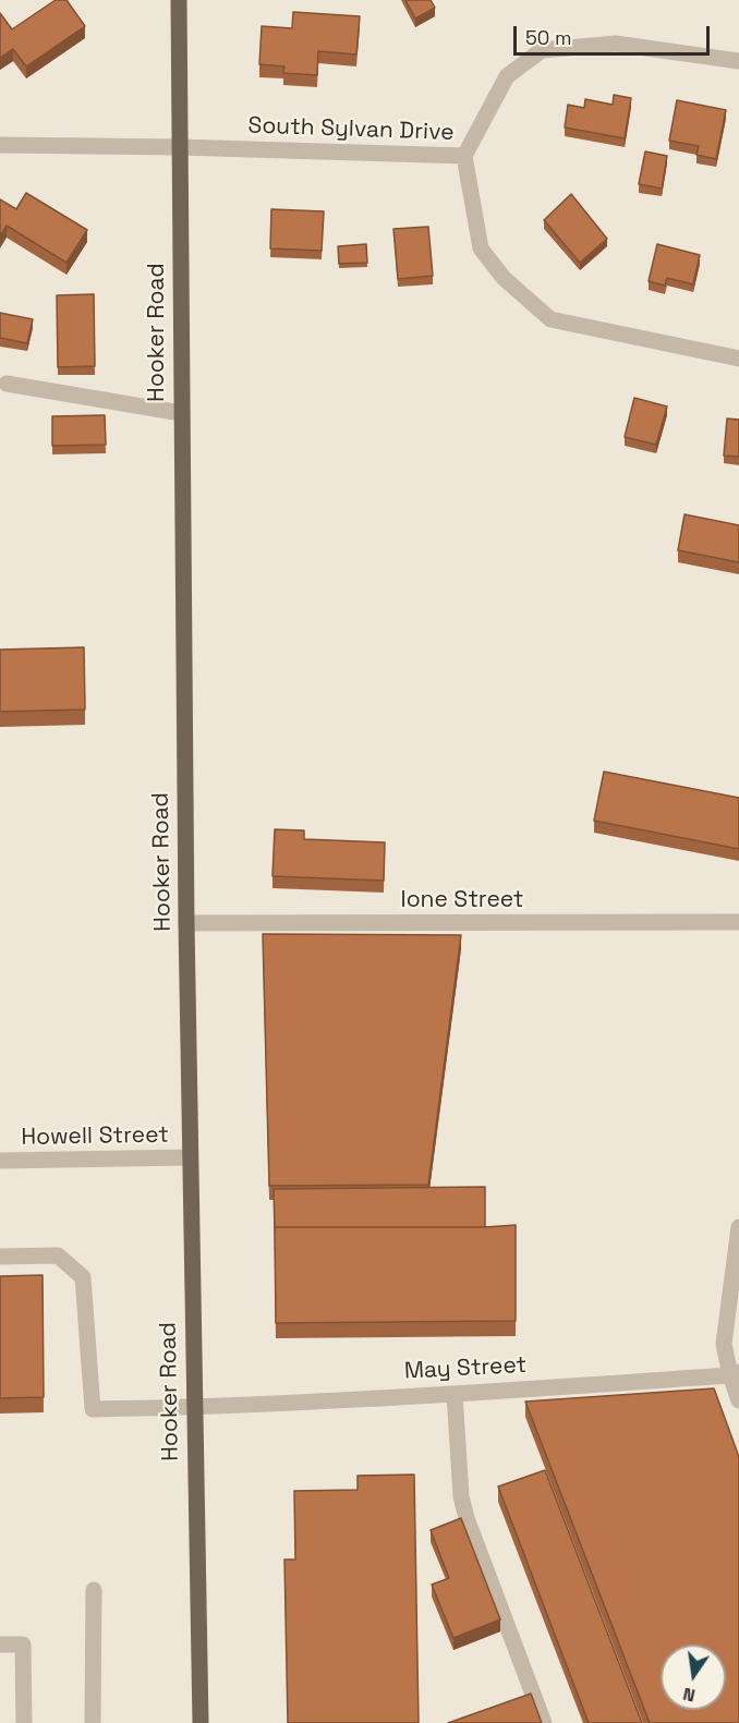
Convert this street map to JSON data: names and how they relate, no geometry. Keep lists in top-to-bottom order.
{
  "streets": {
    "main road": ["Hooker Road"],
    "street": [
      "South Sylvan Drive",
      "Ione Street",
      "Howell Street",
      "May Street"
    ]
  },
  "crossings": [
    ["South Sylvan Drive", "Hooker Road"],
    ["Hooker Road", "Ione Street"],
    ["Hooker Road", "Howell Street"],
    ["Hooker Road", "May Street"]
  ],
  "scale_bar": "50 m",
  "north": "bottom"
}
